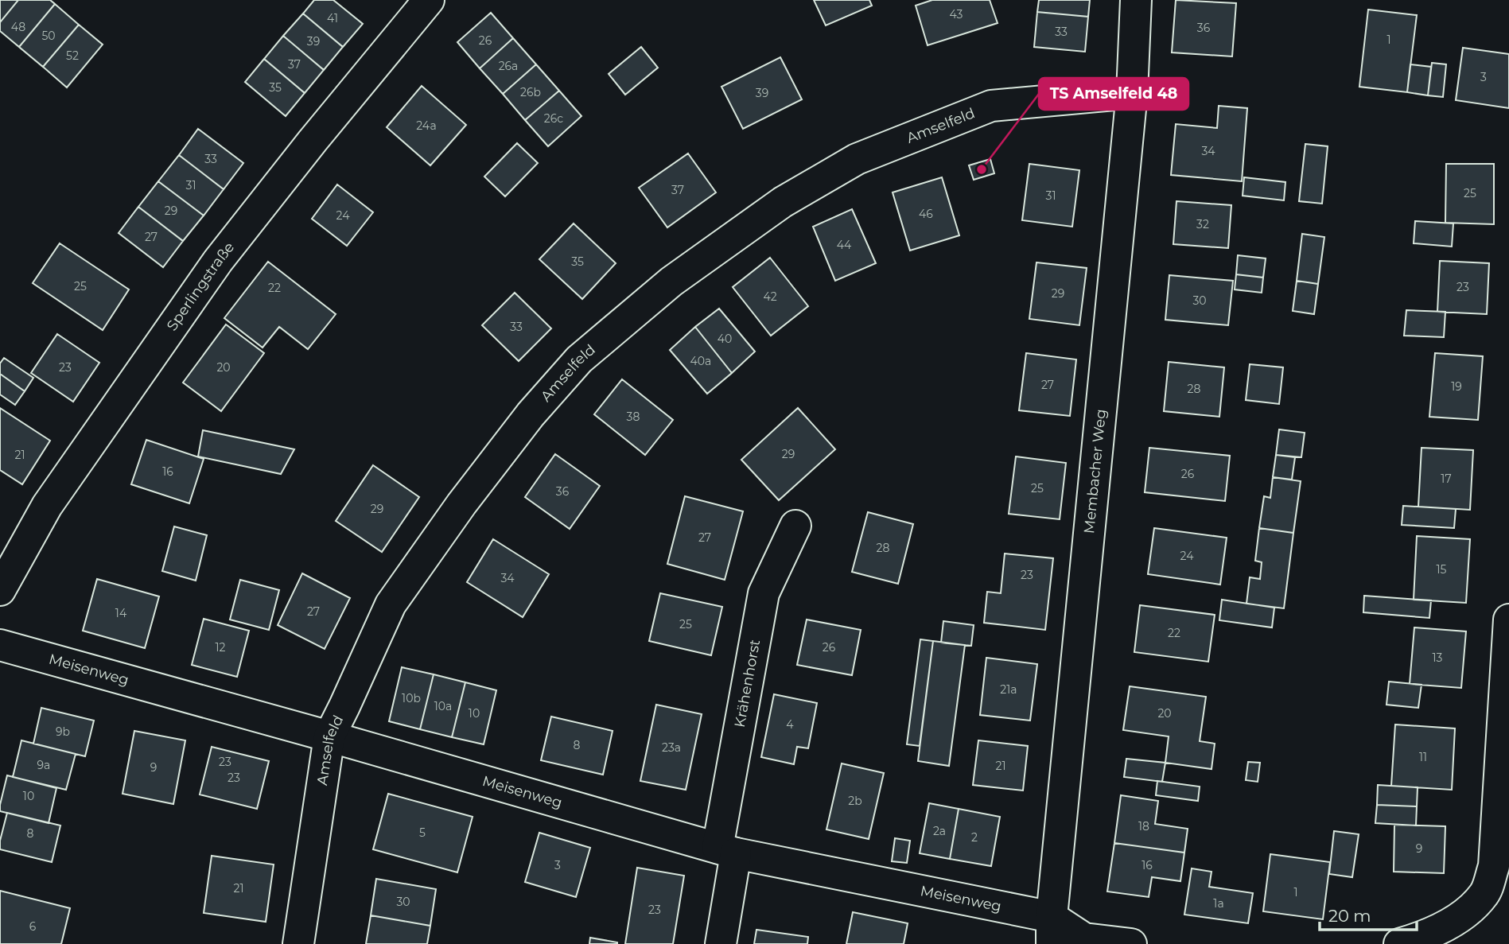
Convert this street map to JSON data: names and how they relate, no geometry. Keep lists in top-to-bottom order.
{
  "streets": {
    "street": [
      "Amselfeld",
      "Sperlingstraße",
      "Membacher Weg",
      "Meisenweg",
      "Krähenhorst"
    ]
  },
  "crossings": [
    ["Amselfeld", "Membacher Weg"],
    ["Amselfeld", "Meisenweg"],
    ["Membacher Weg", "Meisenweg"],
    ["Meisenweg", "Krähenhorst"]
  ],
  "places": ["TS Amselfeld 48"],
  "house_numbers": [
    "43",
    "41",
    "48",
    "36",
    "33",
    "50",
    "1",
    "26",
    "39",
    "52",
    "37",
    "26a",
    "3",
    "35",
    "26b",
    "39",
    "26c",
    "24a",
    "34",
    "33",
    "31",
    "37",
    "25",
    "31",
    "29",
    "46",
    "24",
    "32",
    "27",
    "44",
    "35",
    "25",
    "23",
    "22",
    "29",
    "42",
    "30",
    "33",
    "40",
    "40a",
    "23",
    "20",
    "27",
    "19",
    "28",
    "38",
    "29",
    "21",
    "16",
    "26",
    "17",
    "25",
    "36",
    "29",
    "27",
    "28",
    "24",
    "15",
    "23",
    "34",
    "27",
    "14",
    "25",
    "22",
    "12",
    "26",
    "13",
    "21a",
    "10b",
    "10a",
    "10",
    "20",
    "4",
    "9b",
    "8",
    "23a",
    "11",
    "23",
    "9a",
    "21",
    "9",
    "23",
    "10",
    "2b",
    "18",
    "2a",
    "5",
    "8",
    "2",
    "9",
    "3",
    "16",
    "21",
    "1",
    "30",
    "1a",
    "23",
    "6"
  ],
  "scale_bar": "20 m"
}
